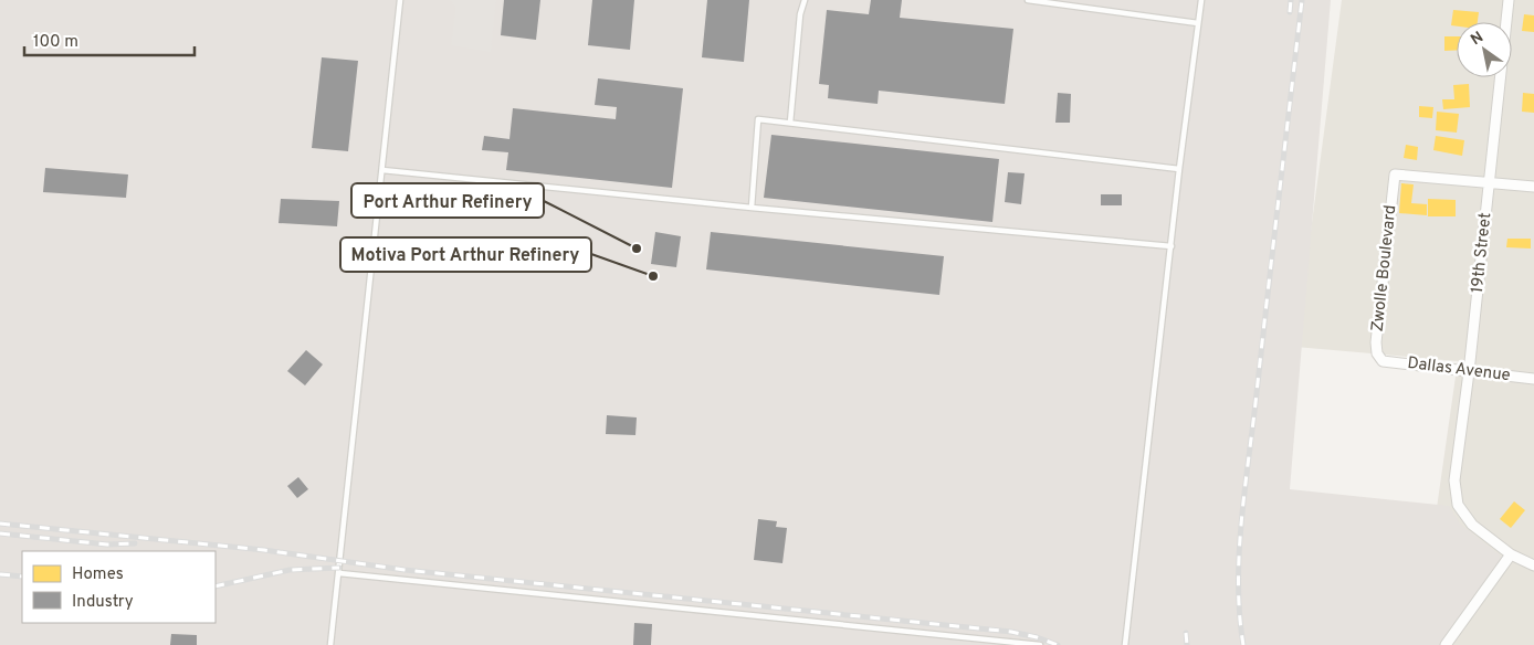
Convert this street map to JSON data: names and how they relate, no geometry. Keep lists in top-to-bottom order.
{
  "streets": {
    "street": ["19th Street", "Zwolle Boulevard", "Dallas Avenue"]
  },
  "crossings": [
    ["19th Street", "Zwolle Boulevard"],
    ["19th Street", "Dallas Avenue"],
    ["Zwolle Boulevard", "Dallas Avenue"]
  ],
  "places": ["Port Arthur Refinery", "Motiva Port Arthur Refinery"],
  "legend": ["Homes", "Industry"],
  "scale_bar": "100 m",
  "north": "top left"
}
